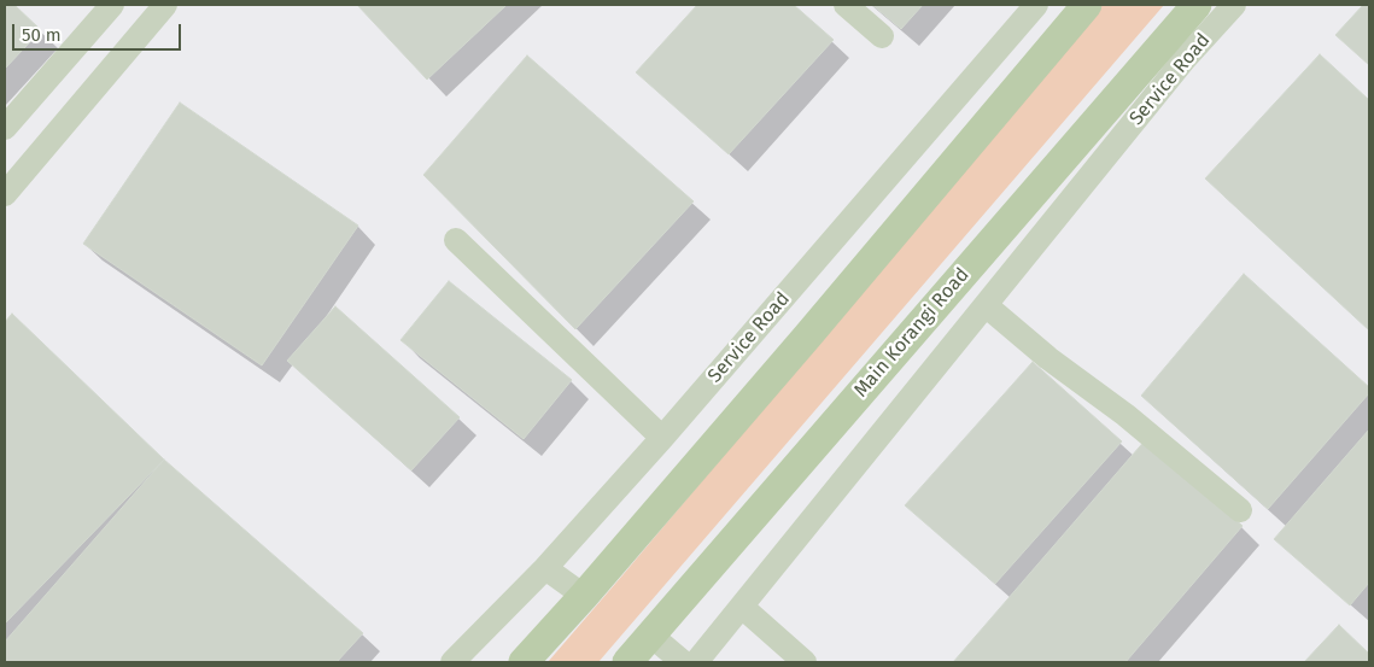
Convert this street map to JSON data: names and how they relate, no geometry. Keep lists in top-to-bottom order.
{
  "streets": {
    "main road": ["Main Korangi Road"],
    "street": ["Service Road"]
  },
  "scale_bar": "50 m"
}
